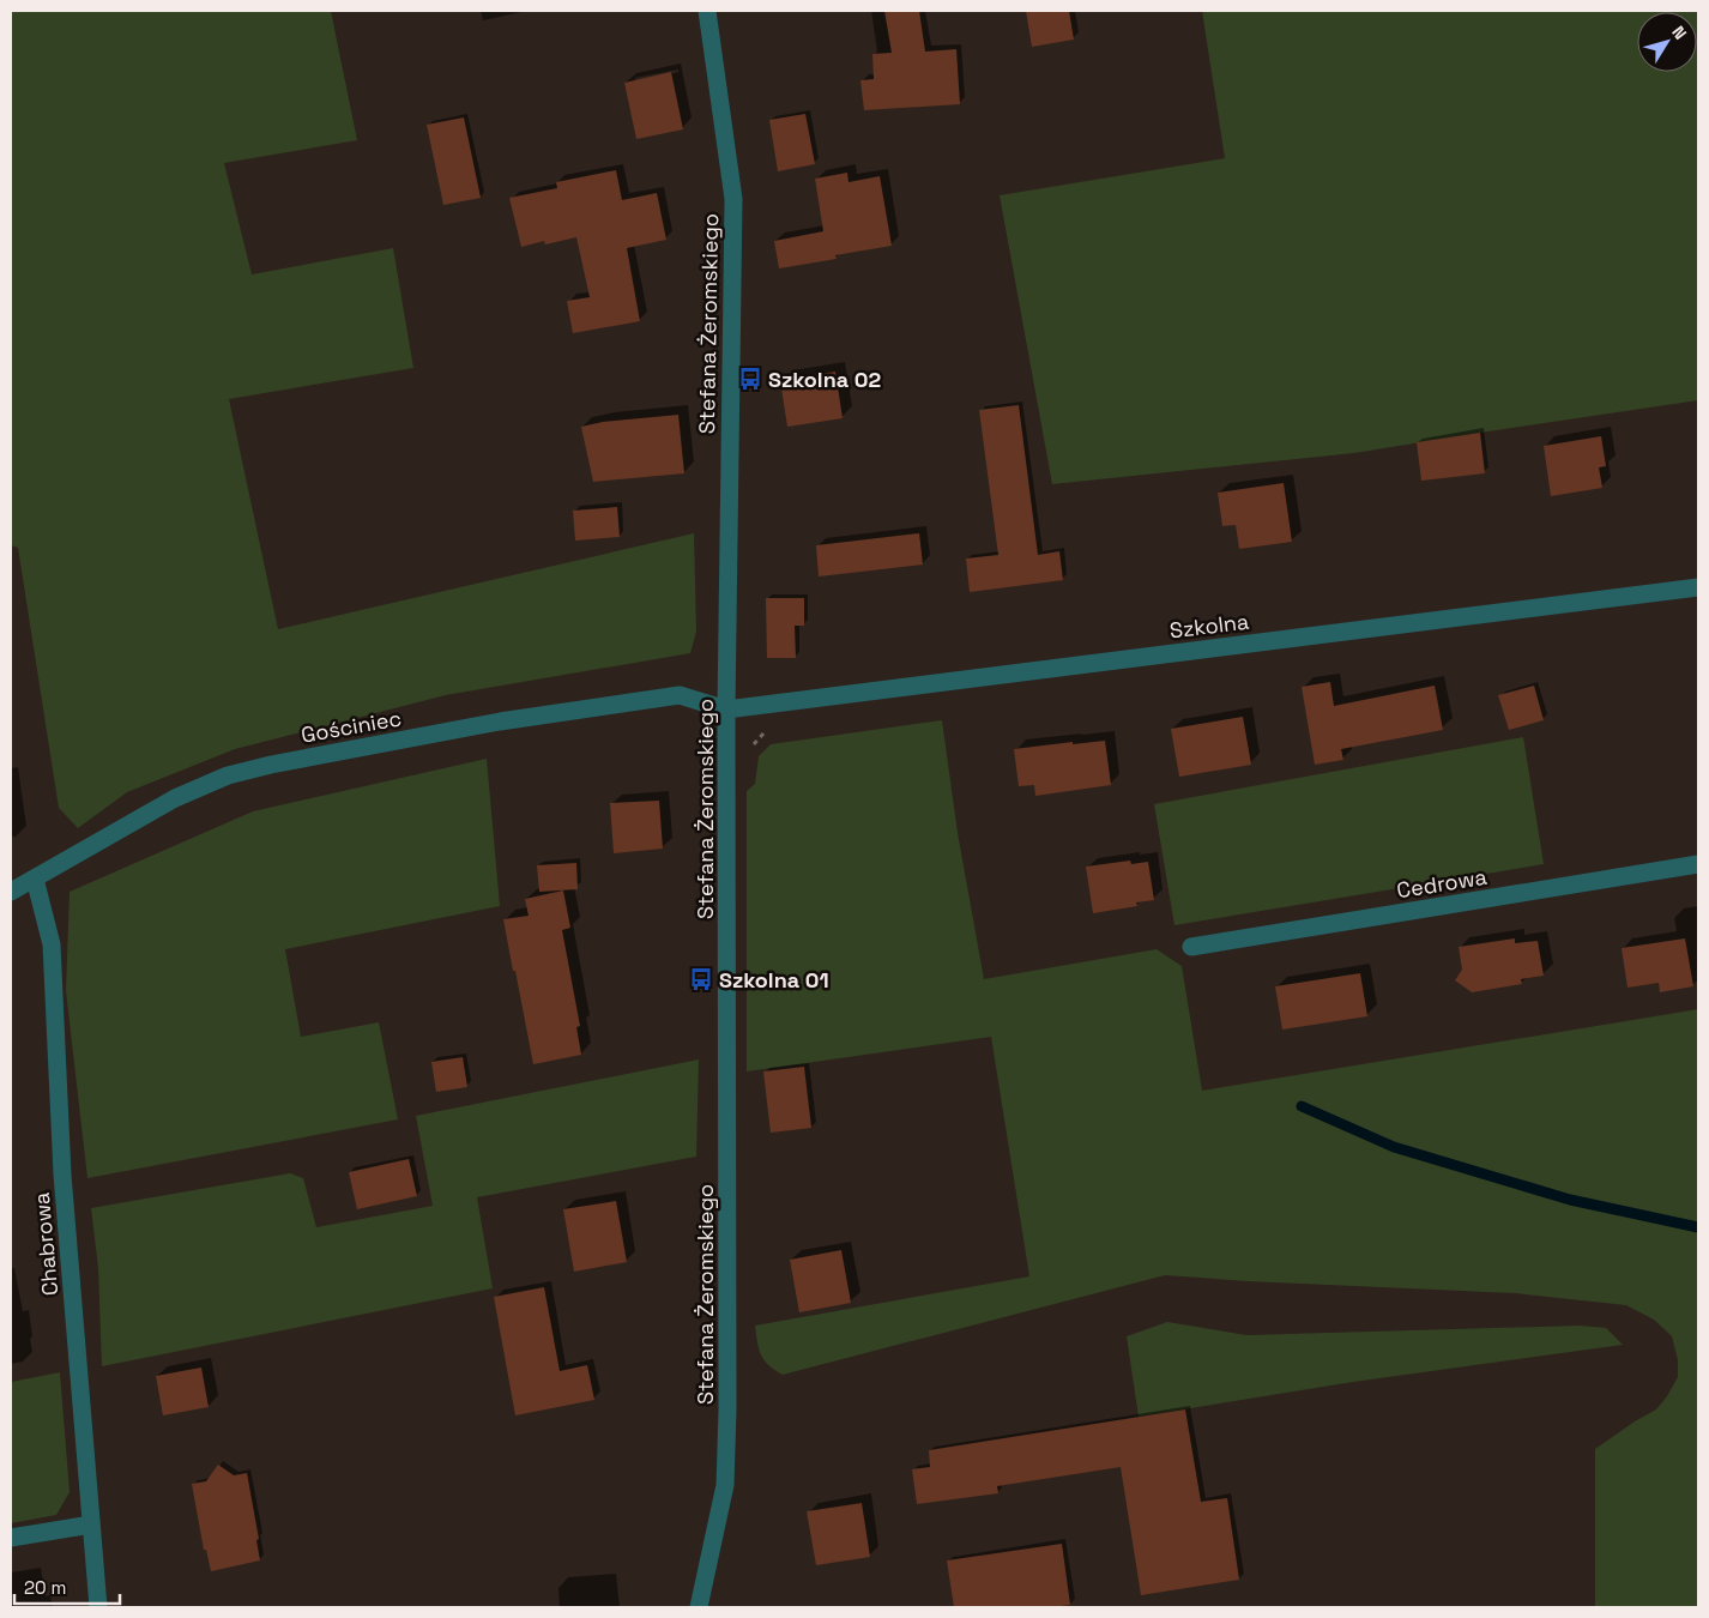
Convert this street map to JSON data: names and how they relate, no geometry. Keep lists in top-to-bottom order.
{
  "streets": {
    "street": [
      "Stefana Żeromskiego",
      "Szkolna",
      "Gościniec",
      "Cedrowa",
      "Chabrowa"
    ]
  },
  "crossings": [
    ["Stefana Żeromskiego", "Szkolna"],
    ["Stefana Żeromskiego", "Gościniec"],
    ["Szkolna", "Gościniec"],
    ["Gościniec", "Chabrowa"]
  ],
  "places": {
    "bus stop": ["Szkolna 02", "Szkolna 01"]
  },
  "scale_bar": "20 m",
  "north": "top right"
}
